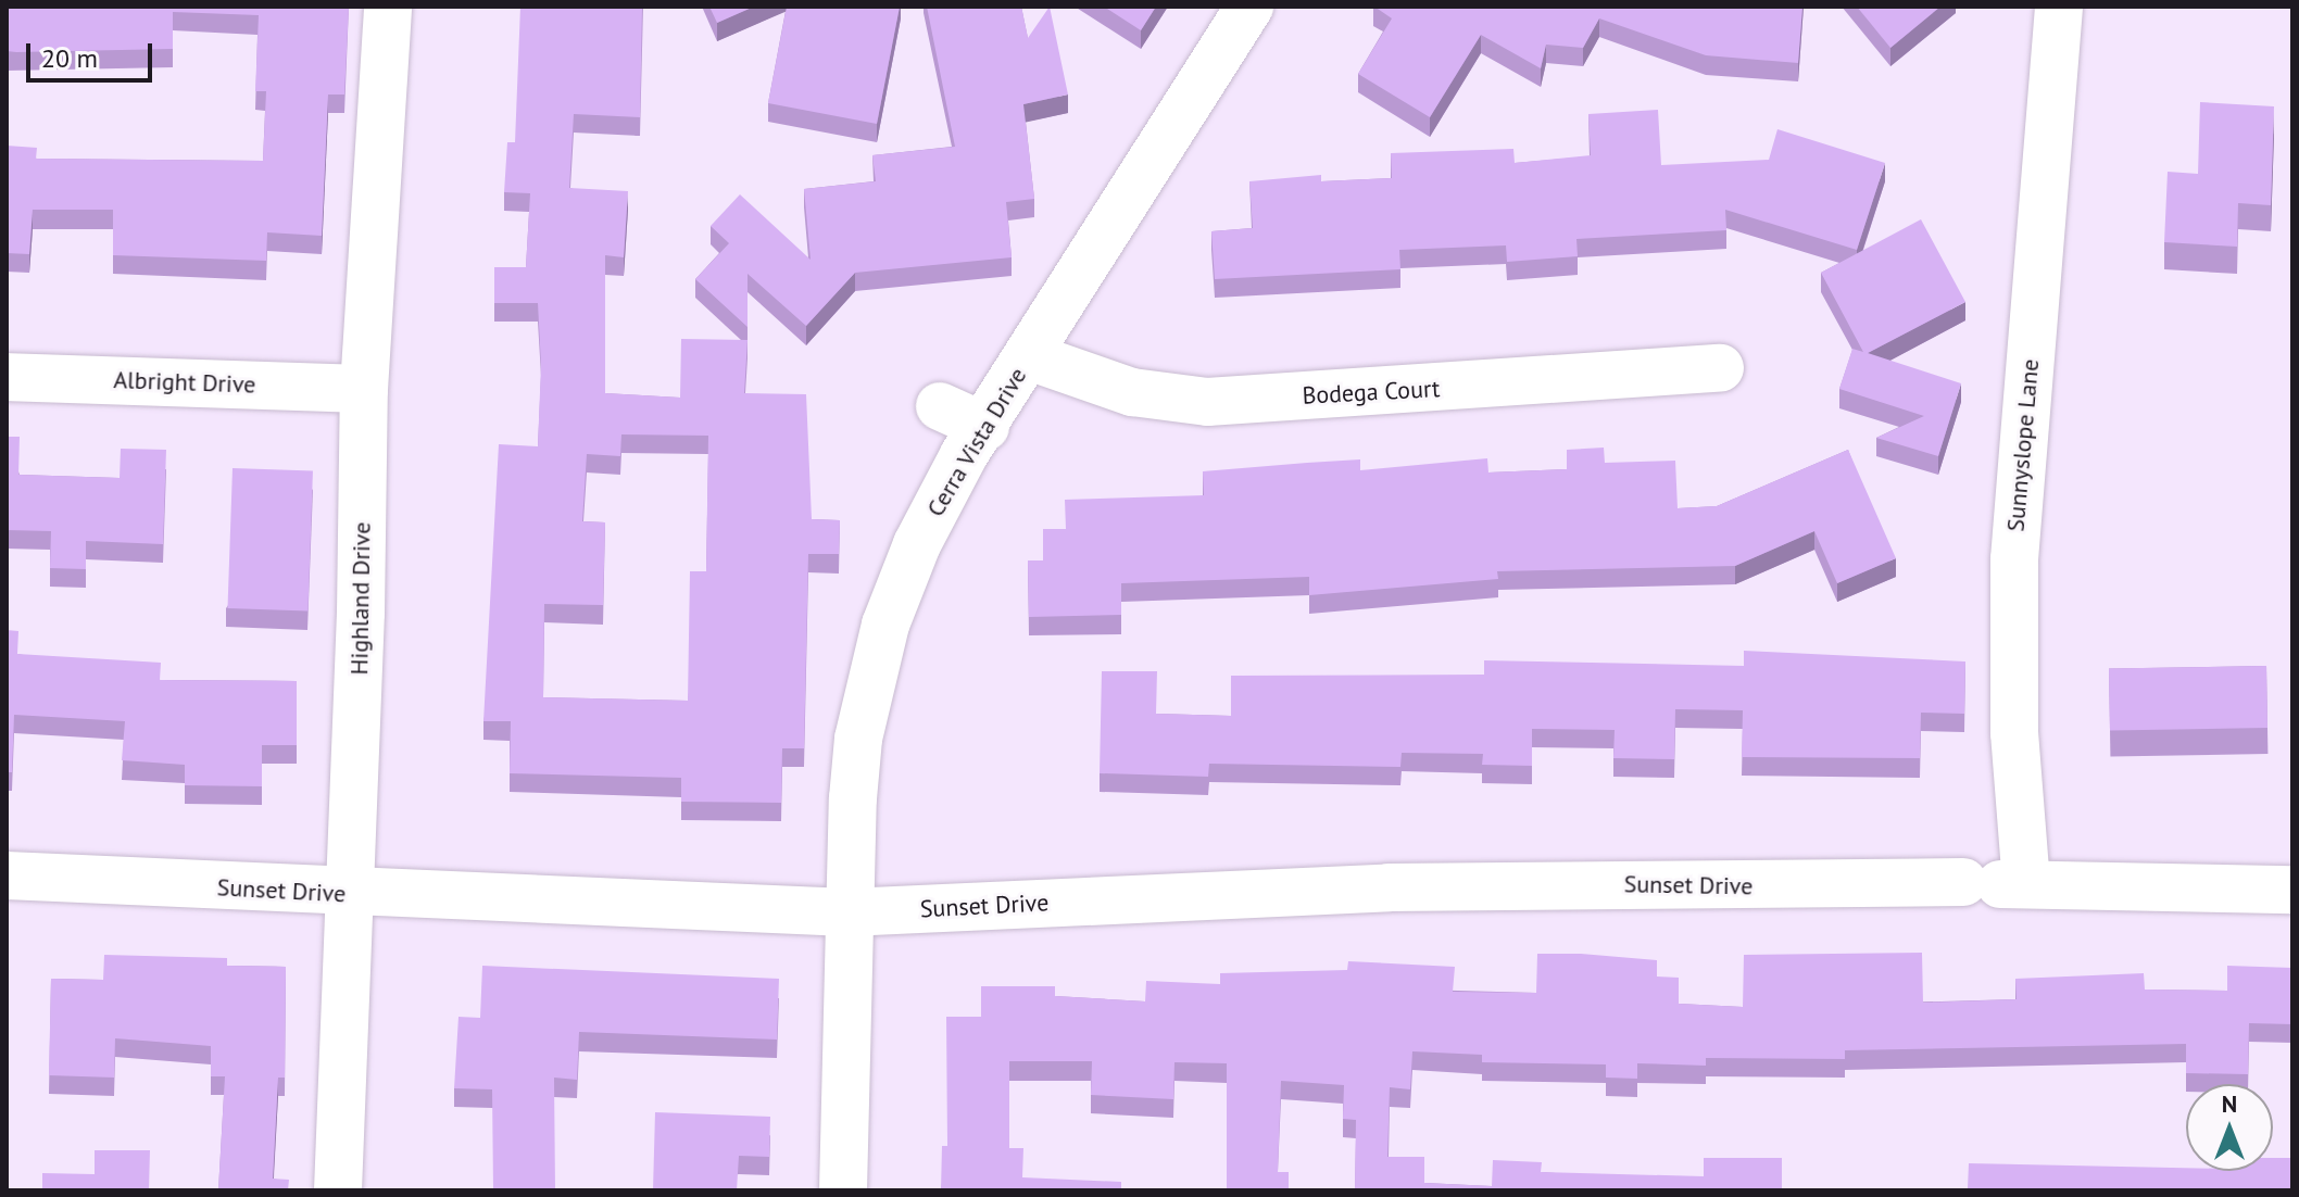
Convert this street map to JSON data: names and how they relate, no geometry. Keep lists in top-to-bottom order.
{
  "streets": {
    "street": [
      "Albright Drive",
      "Bodega Court",
      "Cerra Vista Drive",
      "Sunnyslope Lane",
      "Highland Drive",
      "Sunset Drive"
    ]
  },
  "crossings": [
    ["Albright Drive", "Highland Drive"],
    ["Bodega Court", "Cerra Vista Drive"],
    ["Cerra Vista Drive", "Sunset Drive"],
    ["Sunnyslope Lane", "Sunset Drive"],
    ["Highland Drive", "Sunset Drive"]
  ],
  "scale_bar": "20 m",
  "north": "top"
}
